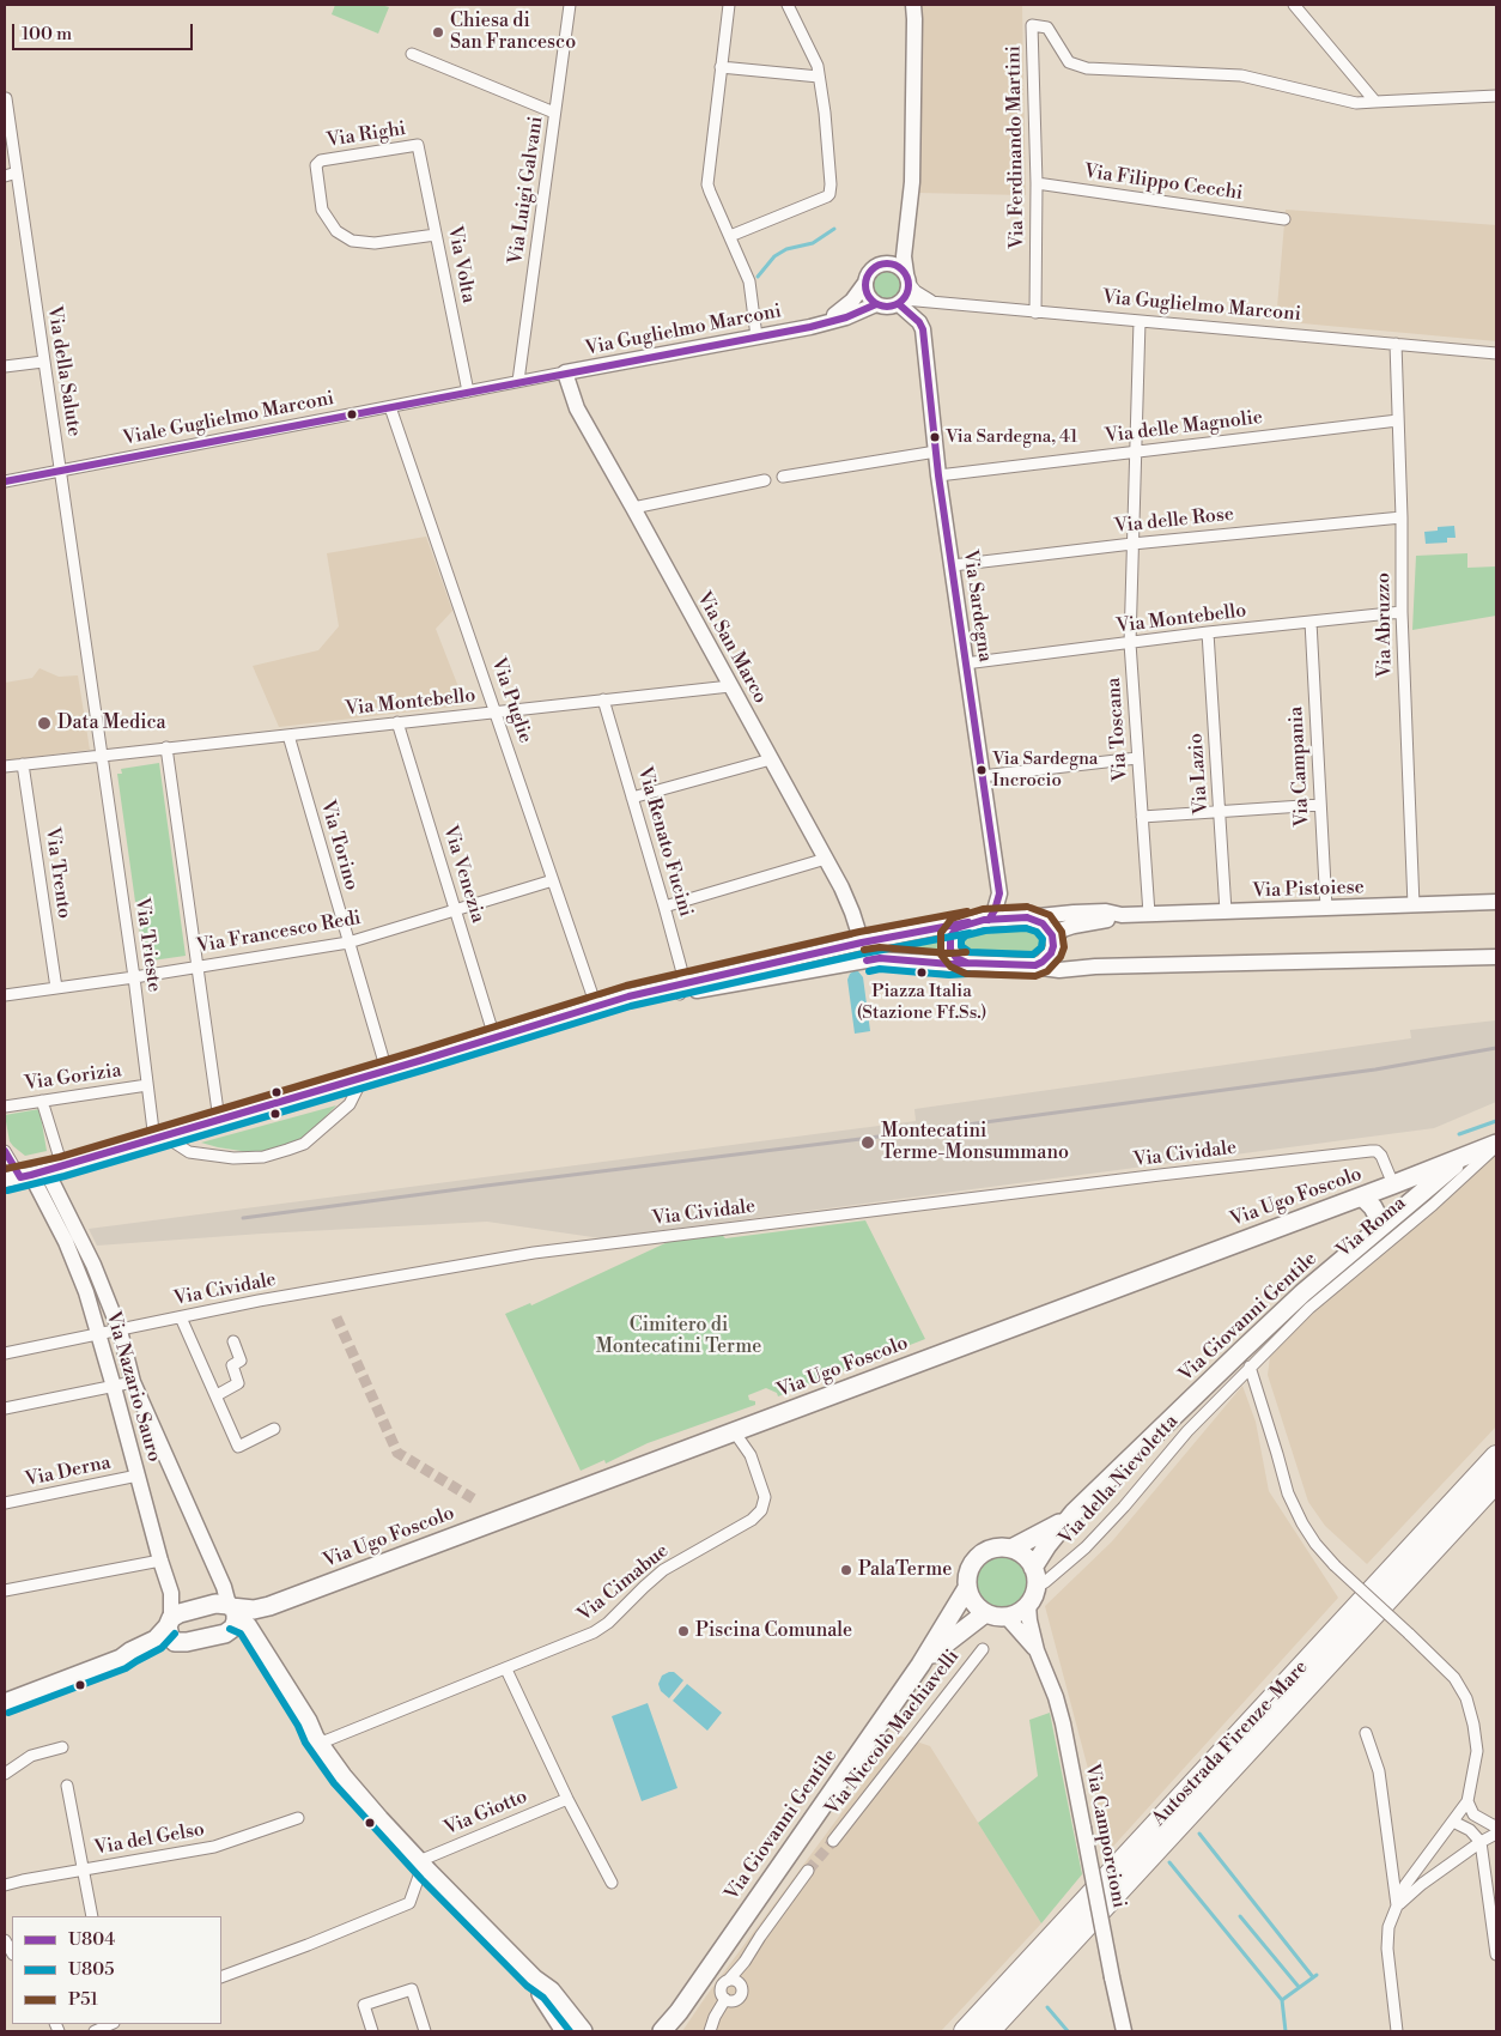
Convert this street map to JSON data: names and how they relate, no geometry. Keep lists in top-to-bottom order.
{
  "streets": {
    "highway": ["Autostrada Firenze-Mare"],
    "main road": [
      "Via Guglielmo Marconi",
      "Via Sardegna",
      "Via San Marco",
      "Via Pistoiese",
      "Via Ugo Foscolo",
      "Via Roma",
      "Via Giovanni Gentile",
      "Via Nazario Sauro",
      "Via Camporcioni"
    ],
    "street": [
      "Via Righi",
      "Via Ferdinando Martini",
      "Via Filippo Cecchi",
      "Via Luigi Galvani",
      "Via Volta",
      "Via della Salute",
      "Viale Guglielmo Marconi",
      "Via delle Magnolie",
      "Via delle Rose",
      "Via Montebello",
      "Via Abruzzo",
      "Via Puglie",
      "Via Toscana",
      "Via Campania",
      "Via Lazio",
      "Via Renato Fucini",
      "Via Torino",
      "Via Trento",
      "Via Venezia",
      "Via Francesco Redi",
      "Via Trieste",
      "Via Gorizia",
      "Via Cividale",
      "Via Derna",
      "Via della Nievoletta",
      "Via Cimabue",
      "Via Niccolò Machiavelli",
      "Via Giotto",
      "Via del Gelso"
    ]
  },
  "crossings": [
    ["Via Righi", "Via Volta"],
    ["Via Ferdinando Martini", "Via Filippo Cecchi"],
    ["Via Ferdinando Martini", "Via Guglielmo Marconi"],
    ["Via Luigi Galvani", "Viale Guglielmo Marconi"],
    ["Via Volta", "Viale Guglielmo Marconi"],
    ["Via Guglielmo Marconi", "Viale Guglielmo Marconi"],
    ["Via Guglielmo Marconi", "Via Sardegna"],
    ["Via Guglielmo Marconi", "Via Abruzzo"],
    ["Via Guglielmo Marconi", "Via San Marco"],
    ["Via Guglielmo Marconi", "Via Toscana"],
    ["Via della Salute", "Viale Guglielmo Marconi"],
    ["Via della Salute", "Via Montebello"],
    ["Via della Salute", "Via Trieste"],
    ["Viale Guglielmo Marconi", "Via San Marco"],
    ["Viale Guglielmo Marconi", "Via Puglie"],
    ["Via delle Magnolie", "Via Sardegna"],
    ["Via delle Magnolie", "Via Abruzzo"],
    ["Via delle Magnolie", "Via Toscana"],
    ["Via delle Rose", "Via Sardegna"],
    ["Via delle Rose", "Via Abruzzo"],
    ["Via delle Rose", "Via Toscana"],
    ["Via Sardegna", "Via Montebello"],
    ["Via Sardegna", "Via Pistoiese"],
    ["Via Montebello", "Via Abruzzo"],
    ["Via Montebello", "Via San Marco"],
    ["Via Montebello", "Via Puglie"],
    ["Via Montebello", "Via Toscana"],
    ["Via Montebello", "Via Campania"],
    ["Via Montebello", "Via Lazio"],
    ["Via Montebello", "Via Renato Fucini"],
    ["Via Montebello", "Via Torino"],
    ["Via Montebello", "Via Trento"],
    ["Via Montebello", "Via Venezia"],
    ["Via Montebello", "Via Trieste"],
    ["Via Abruzzo", "Via Pistoiese"],
    ["Via San Marco", "Via Pistoiese"],
    ["Via Puglie", "Via Francesco Redi"],
    ["Via Toscana", "Via Pistoiese"],
    ["Via Campania", "Via Pistoiese"],
    ["Via Lazio", "Via Pistoiese"],
    ["Via Renato Fucini", "Via Pistoiese"],
    ["Via Torino", "Via Francesco Redi"],
    ["Via Trento", "Via Francesco Redi"],
    ["Via Venezia", "Via Francesco Redi"],
    ["Via Francesco Redi", "Via Trieste"],
    ["Via Trieste", "Via Gorizia"],
    ["Via Cividale", "Via Ugo Foscolo"],
    ["Via Cividale", "Via Nazario Sauro"],
    ["Via Ugo Foscolo", "Via Roma"],
    ["Via Ugo Foscolo", "Via Giovanni Gentile"],
    ["Via Ugo Foscolo", "Via Nazario Sauro"],
    ["Via Ugo Foscolo", "Via Cimabue"],
    ["Via Roma", "Via Giovanni Gentile"],
    ["Via Roma", "Via della Nievoletta"],
    ["Via Nazario Sauro", "Via Derna"]
  ],
  "parks": ["Cimitero di Montecatini Terme"],
  "places": [
    "Chiesa di San Francesco",
    "Via Sardegna, 41",
    "Data Medica",
    "Via Sardegna Incrocio",
    "Piazza Italia (Stazione Ff.Ss.)",
    "Montecatini Terme-Monsummano",
    "PalaTerme",
    "Piscina Comunale"
  ],
  "lines": ["transit line U804", "transit line P51", "transit line U805"],
  "legend": ["U804", "U805", "P51"],
  "scale_bar": "100 m"
}
